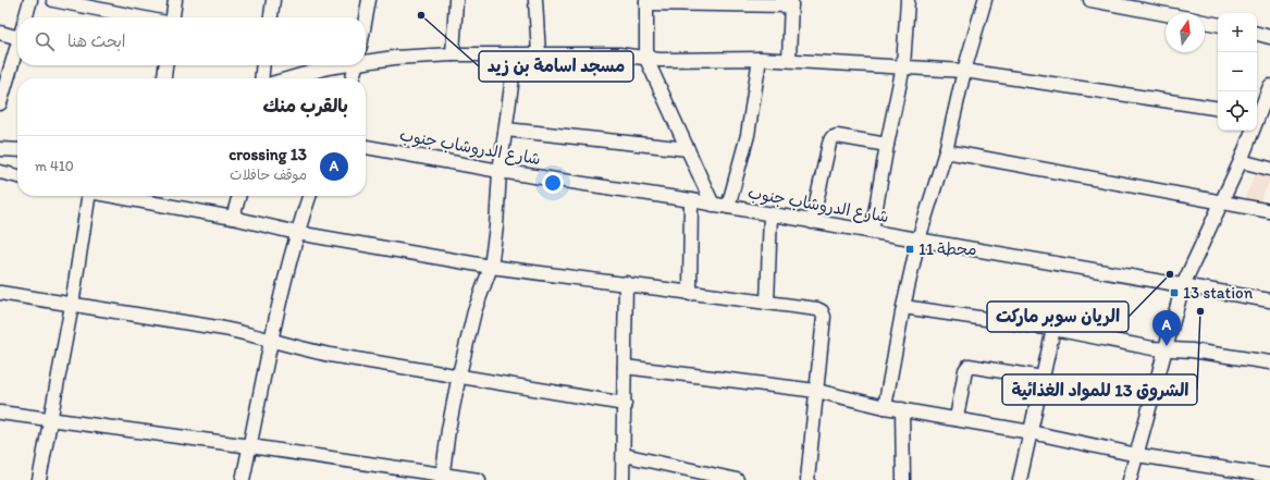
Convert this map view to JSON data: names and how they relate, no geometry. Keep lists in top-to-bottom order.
{
  "streets": {
    "street": ["شارع الدروشاب جنوب"]
  },
  "places": {
    "other": ["مسجد اسامة بن زيد", "الريان سوبر ماركت", "الشروق 13 للمواد الغذائية"],
    "transit": ["محطة 11", "13 station"]
  },
  "north": "top",
  "page": {
    "map_buttons": ["+", "−"],
    "search": "ابحث هنا",
    "heading": "بالقرب منك",
    "list": [
      {
        "mark": "A",
        "name": "13 crossing",
        "note": "موقف حافلات",
        "value": "410 m"
      }
    ],
    "pins": "A"
  }
}
